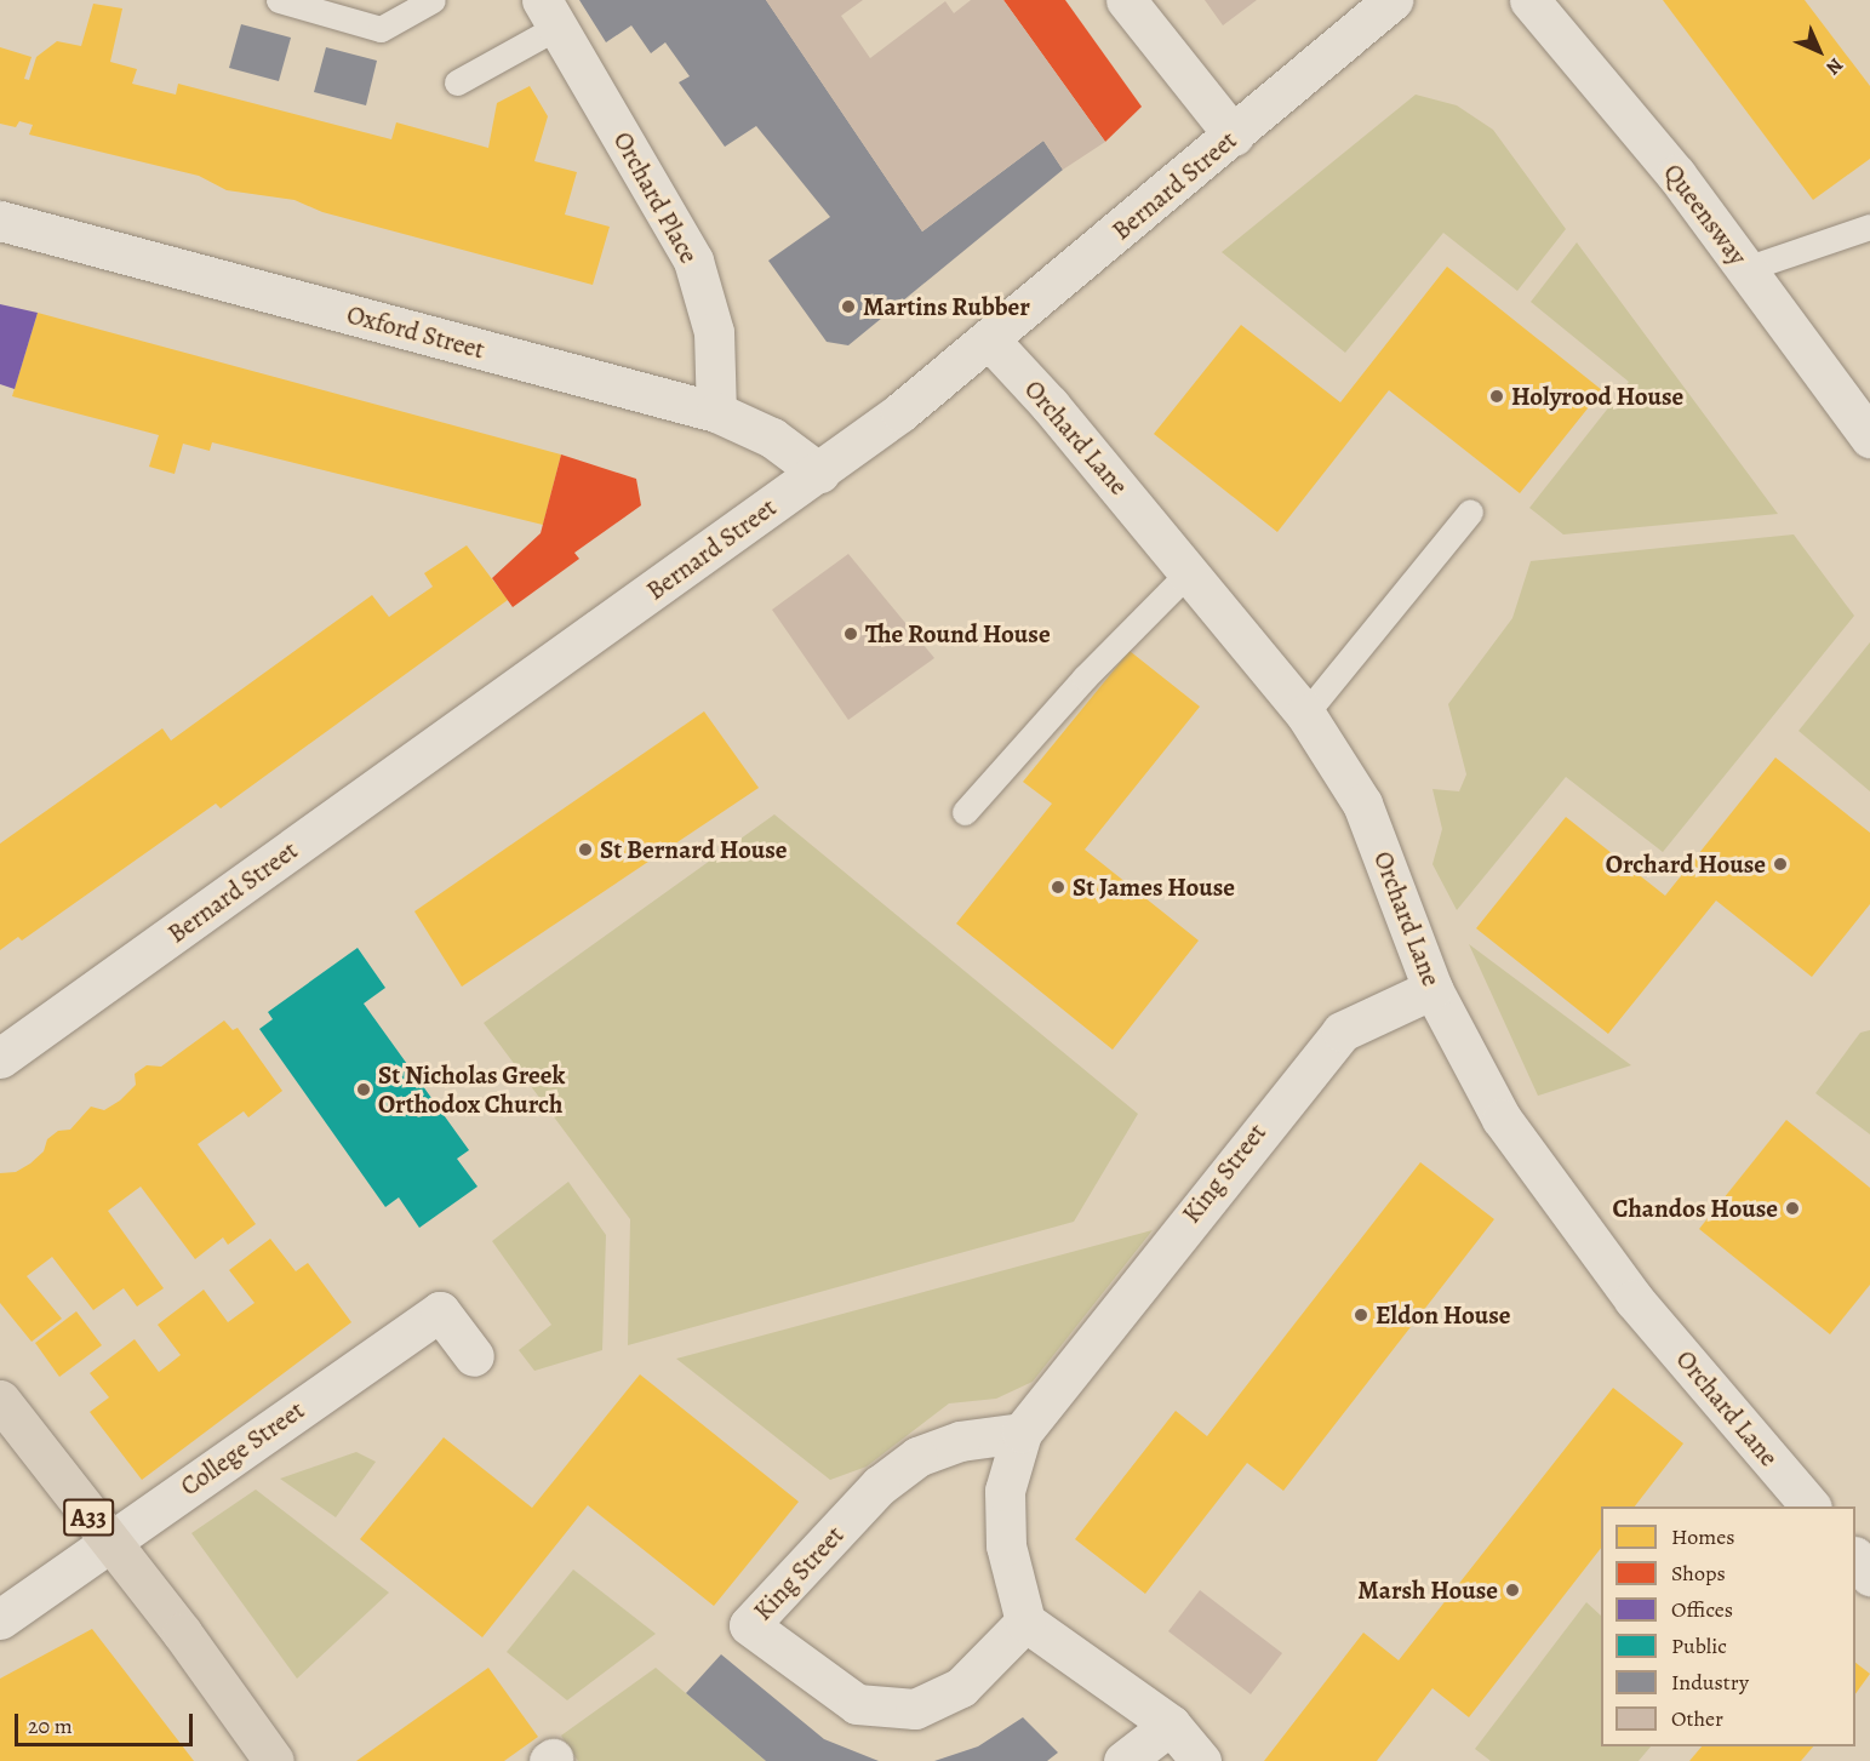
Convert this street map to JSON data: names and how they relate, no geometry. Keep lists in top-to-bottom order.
{
  "streets": {
    "main road": ["A33"],
    "street": [
      "Bernard Street",
      "Orchard Place",
      "Queensway",
      "Oxford Street",
      "Orchard Lane",
      "King Street",
      "College Street"
    ]
  },
  "crossings": [
    ["Bernard Street", "Oxford Street"],
    ["Bernard Street", "Orchard Lane"],
    ["Orchard Place", "Oxford Street"],
    ["Orchard Lane", "King Street"],
    ["College Street", "A33"]
  ],
  "places": [
    "Martins Rubber",
    "Holyrood House",
    "The Round House",
    "St Bernard House",
    "Orchard House",
    "St James House",
    "St Nicholas Greek Orthodox Church",
    "Chandos House",
    "Eldon House",
    "Marsh House"
  ],
  "legend": [
    "Homes",
    "Shops",
    "Offices",
    "Public",
    "Industry",
    "Other"
  ],
  "scale_bar": "20 m",
  "north": "bottom right"
}
